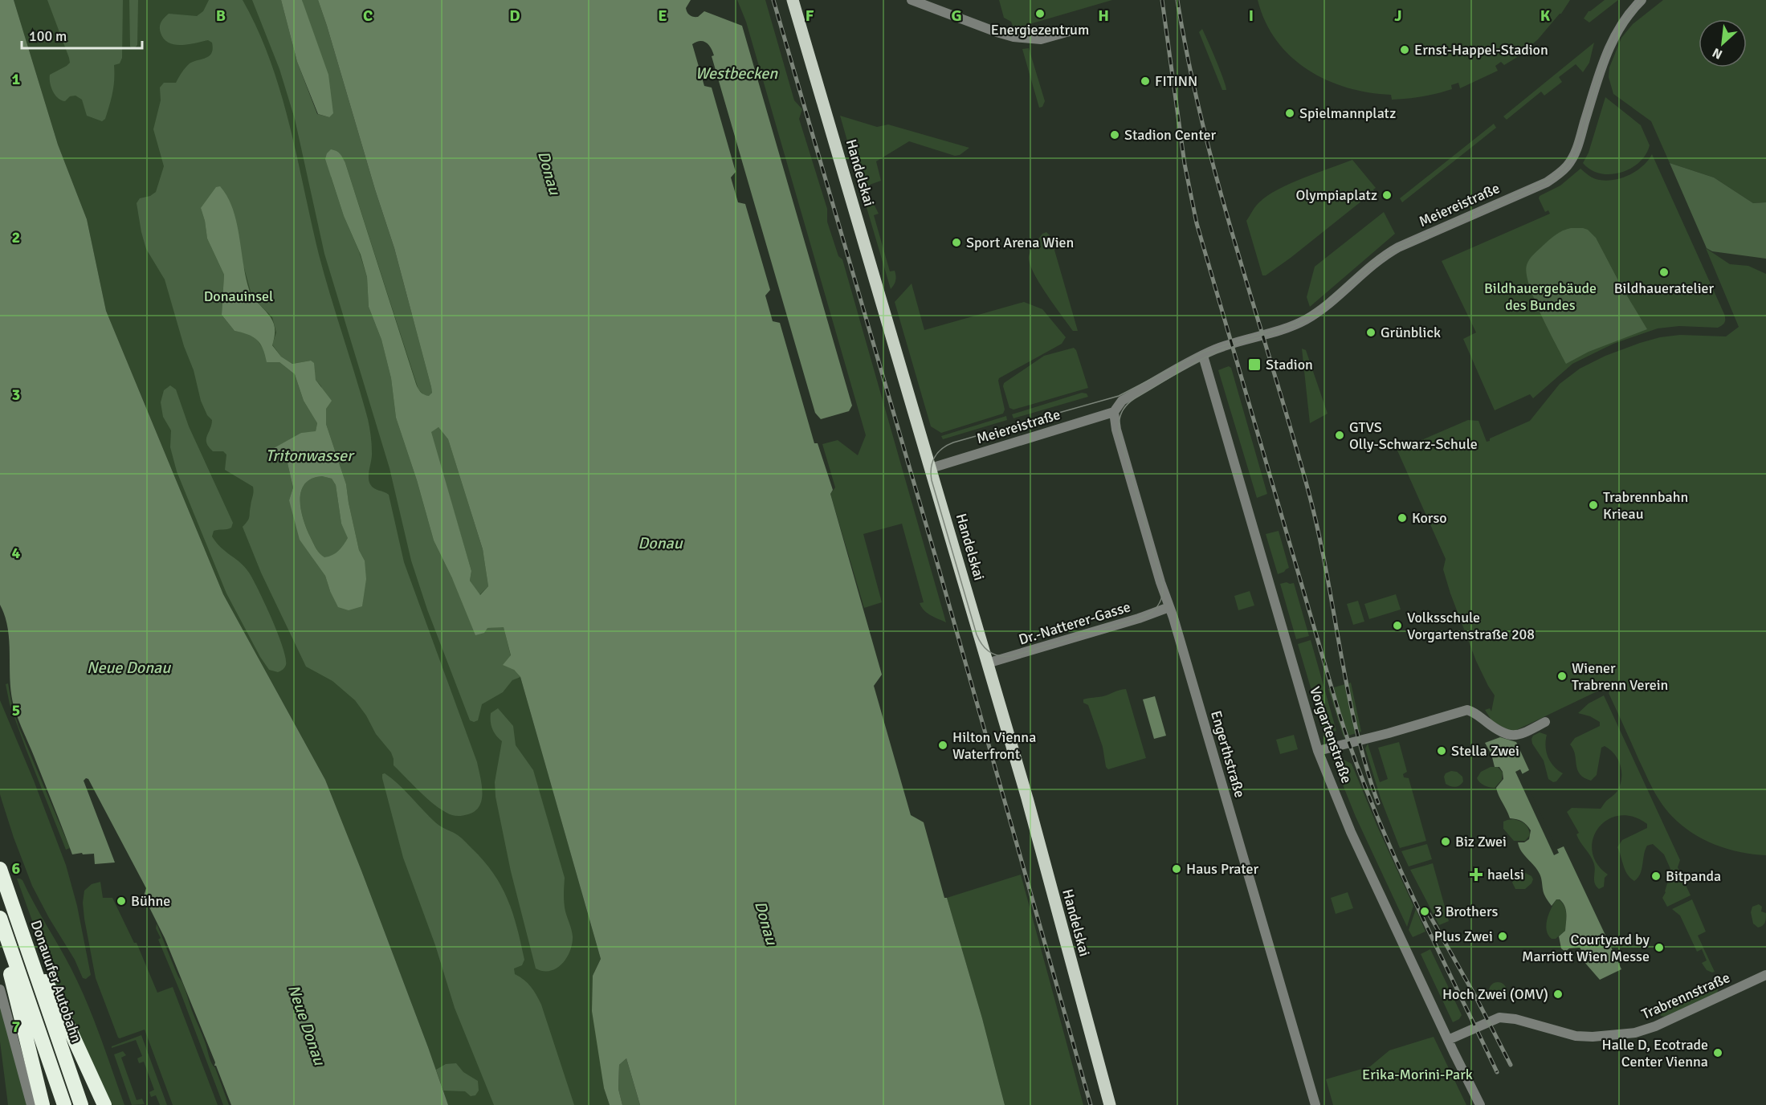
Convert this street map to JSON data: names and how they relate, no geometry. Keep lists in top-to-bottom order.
{
  "streets": {
    "highway": ["Donauufer Autobahn"],
    "main road": ["Handelskai"],
    "street": [
      "Meiereistraße",
      "Dr.-Natterer-Gasse",
      "Vorgartenstraße",
      "Engerthstraße",
      "Trabrennstraße"
    ]
  },
  "crossings": [
    ["Handelskai", "Meiereistraße"],
    ["Handelskai", "Dr.-Natterer-Gasse"],
    ["Meiereistraße", "Vorgartenstraße"],
    ["Meiereistraße", "Engerthstraße"],
    ["Dr.-Natterer-Gasse", "Engerthstraße"],
    ["Vorgartenstraße", "Trabrennstraße"]
  ],
  "water": [
    "Westbecken",
    "Donau",
    "Tritonwasser",
    "Neue Donau"
  ],
  "parks": ["Bildhauergebäude des Bundes", "Donauinsel", "Erika-Morini-Park"],
  "places": {
    "other": [
      "Energiezentrum",
      "Ernst-Happel-Stadion",
      "FITINN",
      "Spielmannplatz",
      "Stadion Center",
      "Olympiaplatz",
      "Sport Arena Wien",
      "Bildhaueratelier",
      "Grünblick",
      "GTVS Olly-Schwarz-Schule",
      "Trabrennbahn Krieau",
      "Korso",
      "Volksschule Vorgartenstraße 208",
      "Wiener Trabrenn Verein",
      "Hilton Vienna Waterfront",
      "Stella Zwei",
      "Biz Zwei",
      "Haus Prater",
      "Bitpanda",
      "Bühne",
      "3 Brothers",
      "Plus Zwei",
      "Courtyard by Marriott Wien Messe",
      "Hoch Zwei (OMV)",
      "Halle D, Ecotrade Center Vienna"
    ],
    "transit": ["Stadion"],
    "health": ["haelsi"]
  },
  "scale_bar": "100 m",
  "north": "bottom left",
  "grid": {
    "columns": [
      "B",
      "C",
      "D",
      "E",
      "F",
      "G",
      "H",
      "I",
      "J",
      "K"
    ],
    "rows": [
      "1",
      "2",
      "3",
      "4",
      "5",
      "6",
      "7"
    ]
  }
}
